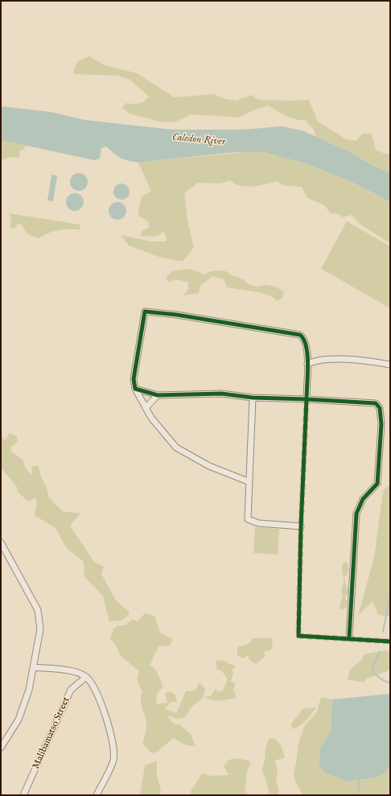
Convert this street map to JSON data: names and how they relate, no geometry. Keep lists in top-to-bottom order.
{
  "streets": {
    "street": ["Malibamatso Street"]
  },
  "water": ["Caledon River"]
}
